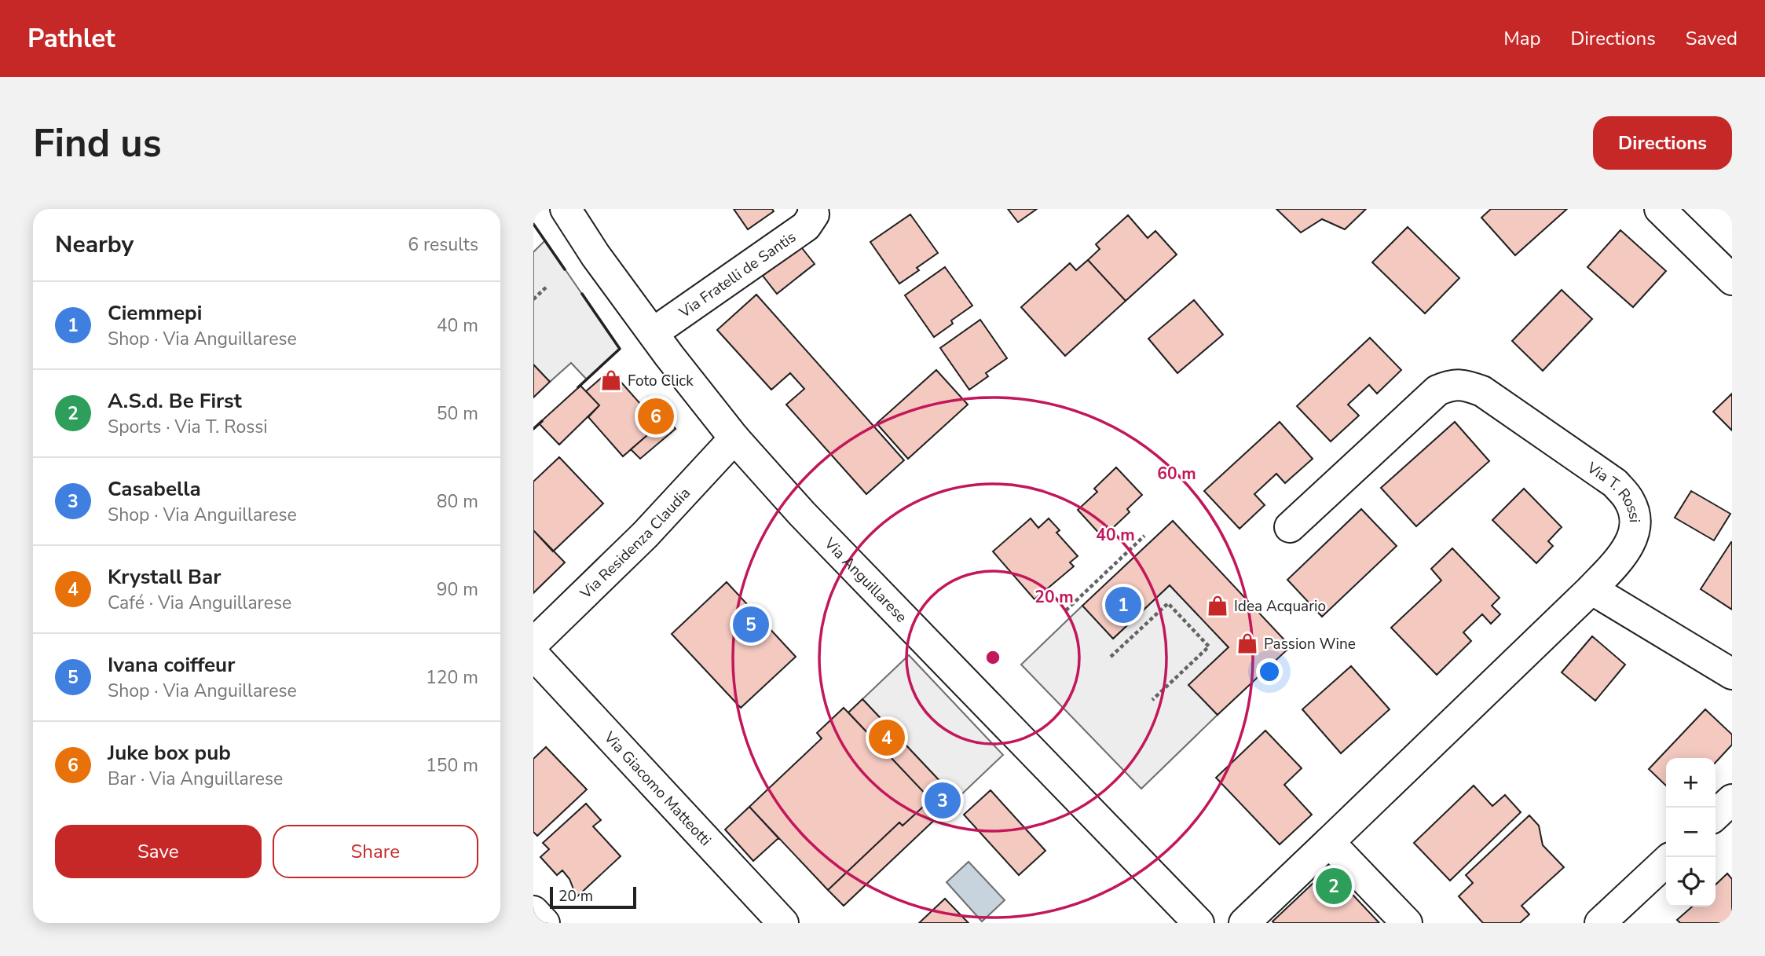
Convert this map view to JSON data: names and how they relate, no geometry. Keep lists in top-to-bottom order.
{
  "streets": {
    "street": [
      "Via Fratelli de Santis",
      "Via T. Rossi",
      "Via Residenza Claudia",
      "Via Anguillarese",
      "Via Giacomo Matteotti"
    ]
  },
  "crossings": [
    ["Via Fratelli de Santis", "Via Anguillarese"],
    ["Via Residenza Claudia", "Via Anguillarese"]
  ],
  "places": {
    "shop": ["Foto Click", "Idea Acquario", "Passion Wine"]
  },
  "scale_bar": "20 m",
  "page": {
    "header": "Pathlet",
    "nav": ["Map", "Directions", "Saved"],
    "buttons": [
      "Directions",
      ["Save", "Share"]
    ],
    "title": "Find us",
    "heading": ["Nearby", "6 results"],
    "list": [
      {
        "mark": "1",
        "name": "Ciemmepi",
        "note": "Shop · Via Anguillarese",
        "value": "40 m"
      },
      {
        "mark": "2",
        "name": "A.S.d. Be First",
        "note": "Sports · Via T. Rossi",
        "value": "50 m"
      },
      {
        "mark": "3",
        "name": "Casabella",
        "note": "Shop · Via Anguillarese",
        "value": "80 m"
      },
      {
        "mark": "4",
        "name": "Krystall Bar",
        "note": "Café · Via Anguillarese",
        "value": "90 m"
      },
      {
        "mark": "5",
        "name": "Ivana coiffeur",
        "note": "Shop · Via Anguillarese",
        "value": "120 m"
      },
      {
        "mark": "6",
        "name": "Juke box pub",
        "note": "Bar · Via Anguillarese",
        "value": "150 m"
      }
    ],
    "pins": [
      "6",
      "1",
      "5",
      "4",
      "3",
      "2"
    ],
    "map_buttons": ["+", "−"],
    "scale": "20 m"
  },
  "rings": ["60 m", "40 m", "20 m"]
}
